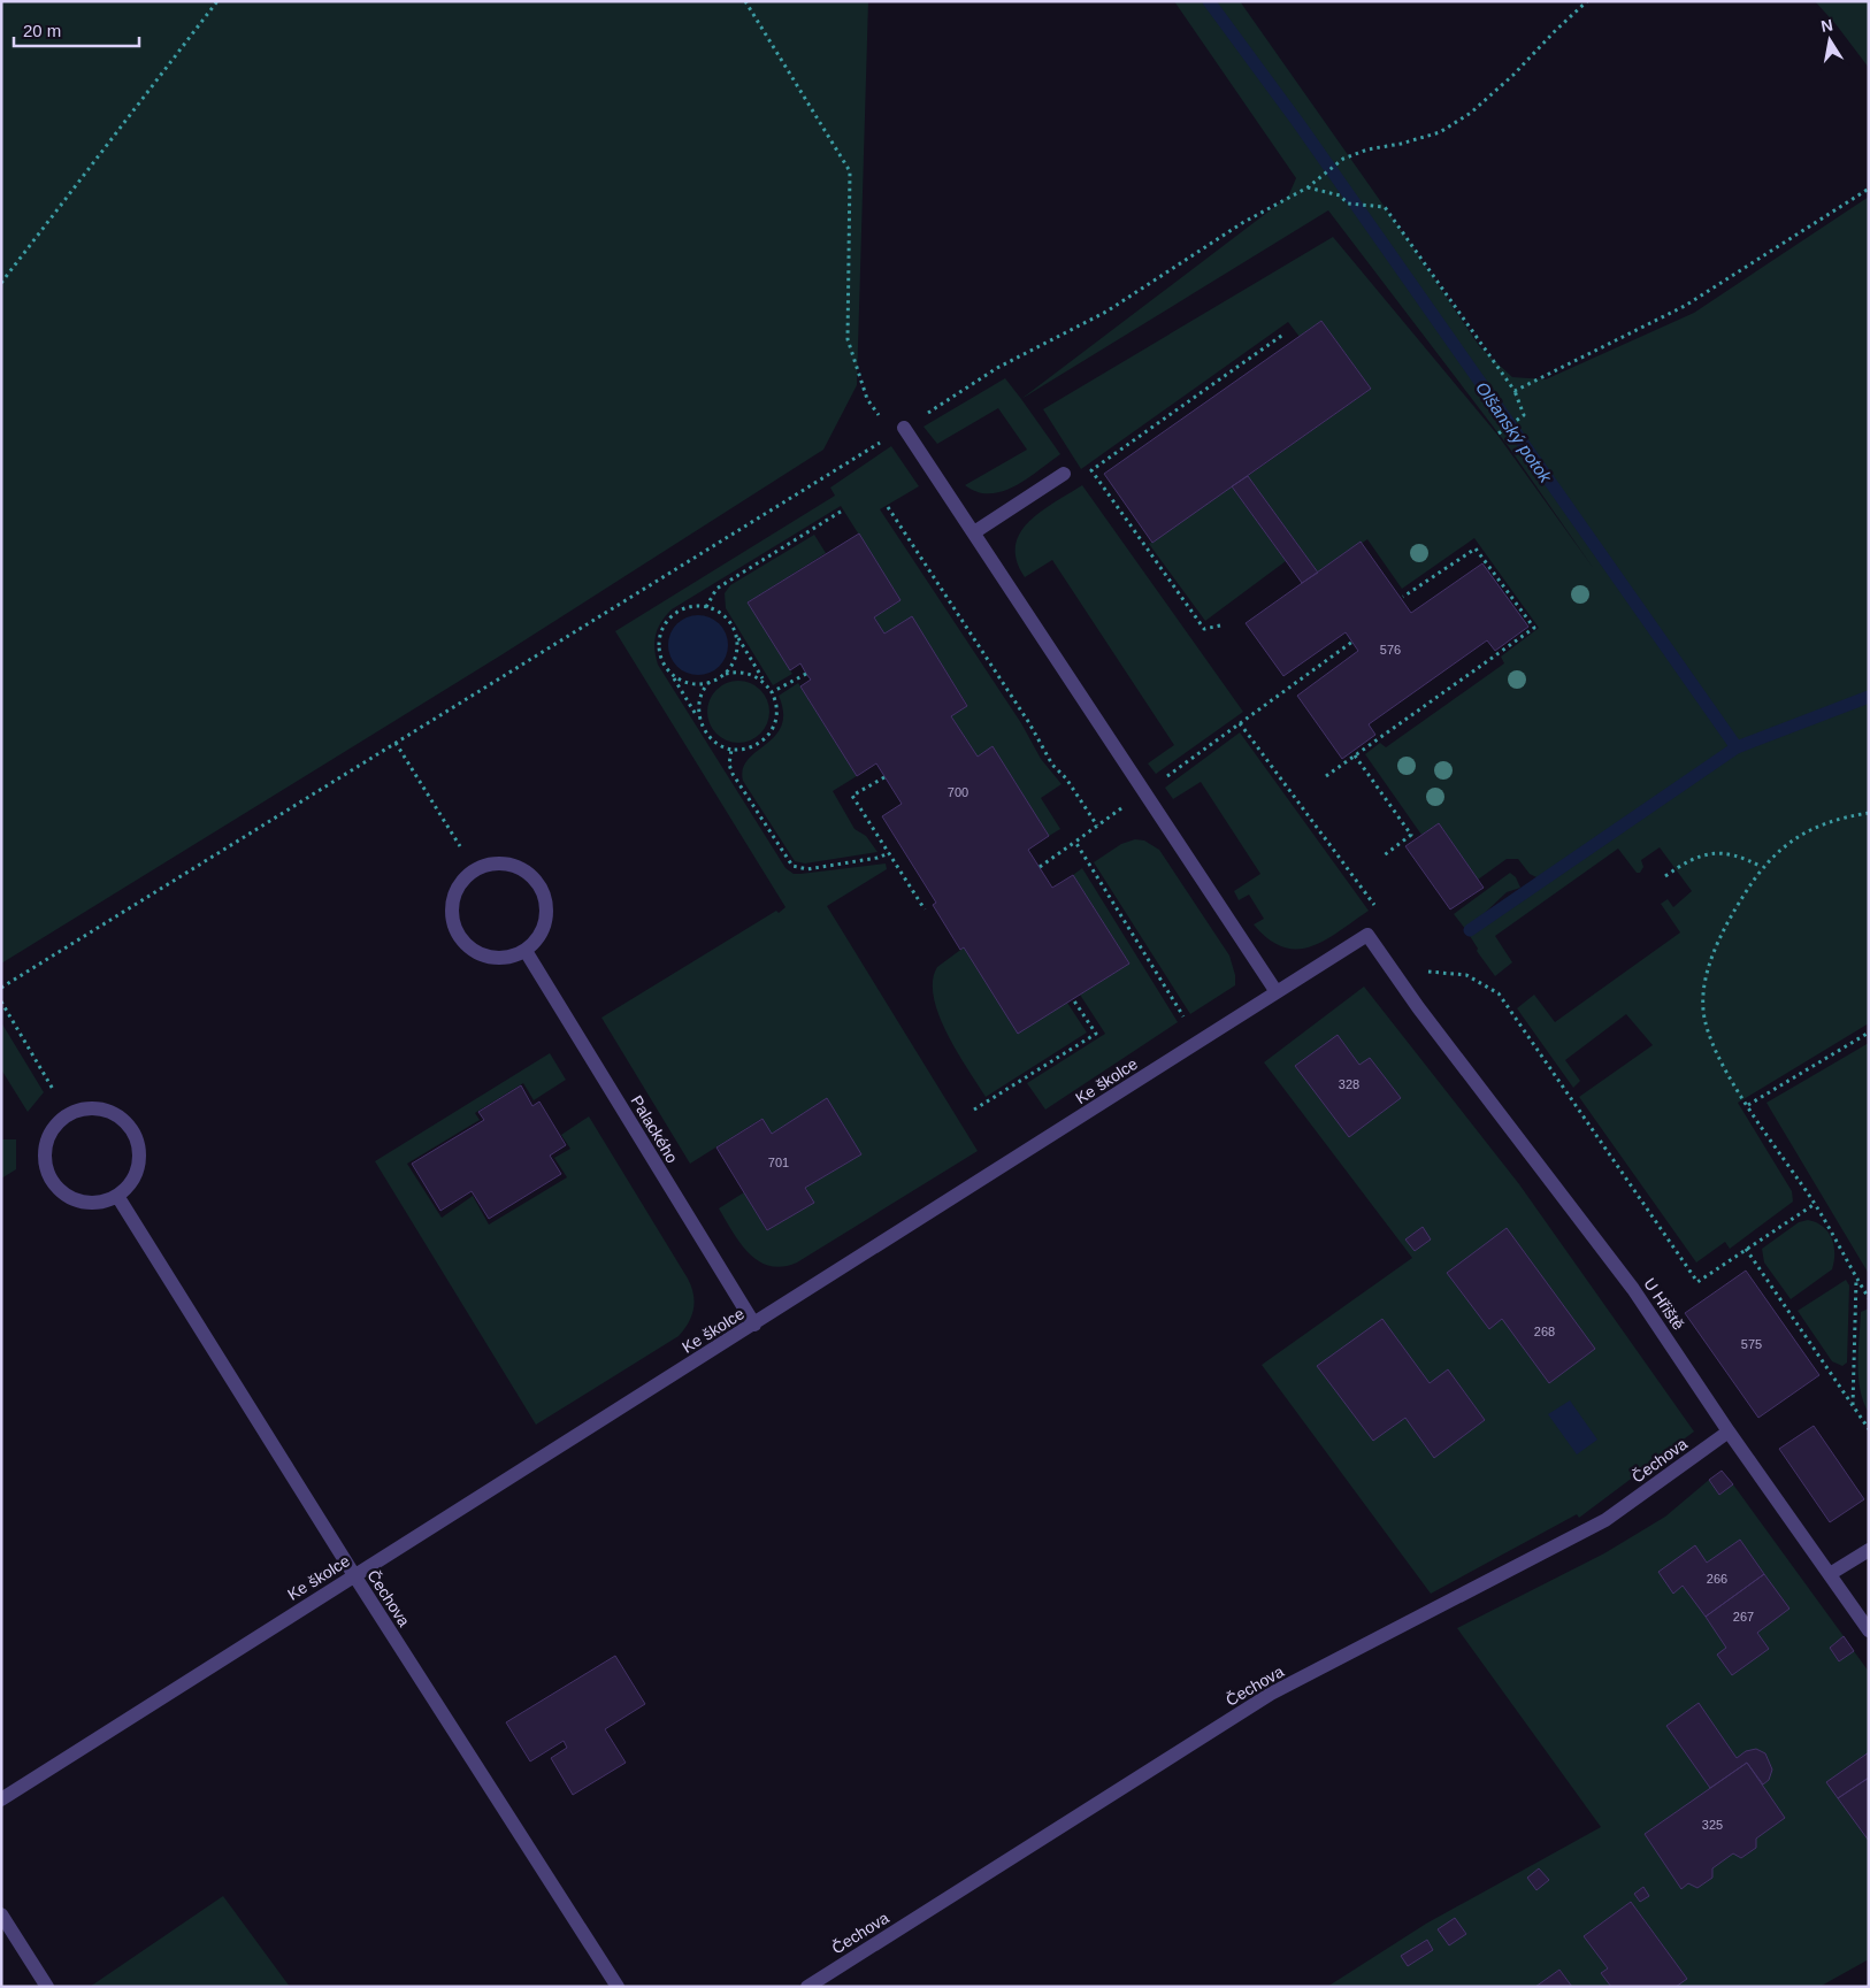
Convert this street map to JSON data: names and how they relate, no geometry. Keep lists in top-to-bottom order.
{
  "streets": {
    "street": [
      "Ke školce",
      "Palackého",
      "U Hřiště",
      "Čechova"
    ]
  },
  "crossings": [
    ["Ke školce", "Palackého"],
    ["Ke školce", "U Hřiště"],
    ["Ke školce", "Čechova"],
    ["U Hřiště", "Čechova"]
  ],
  "water": ["Olšanský potok"],
  "house_numbers": [
    "576",
    "700",
    "328",
    "701",
    "268",
    "575",
    "266",
    "267",
    "325"
  ],
  "scale_bar": "20 m",
  "north": "top"
}
